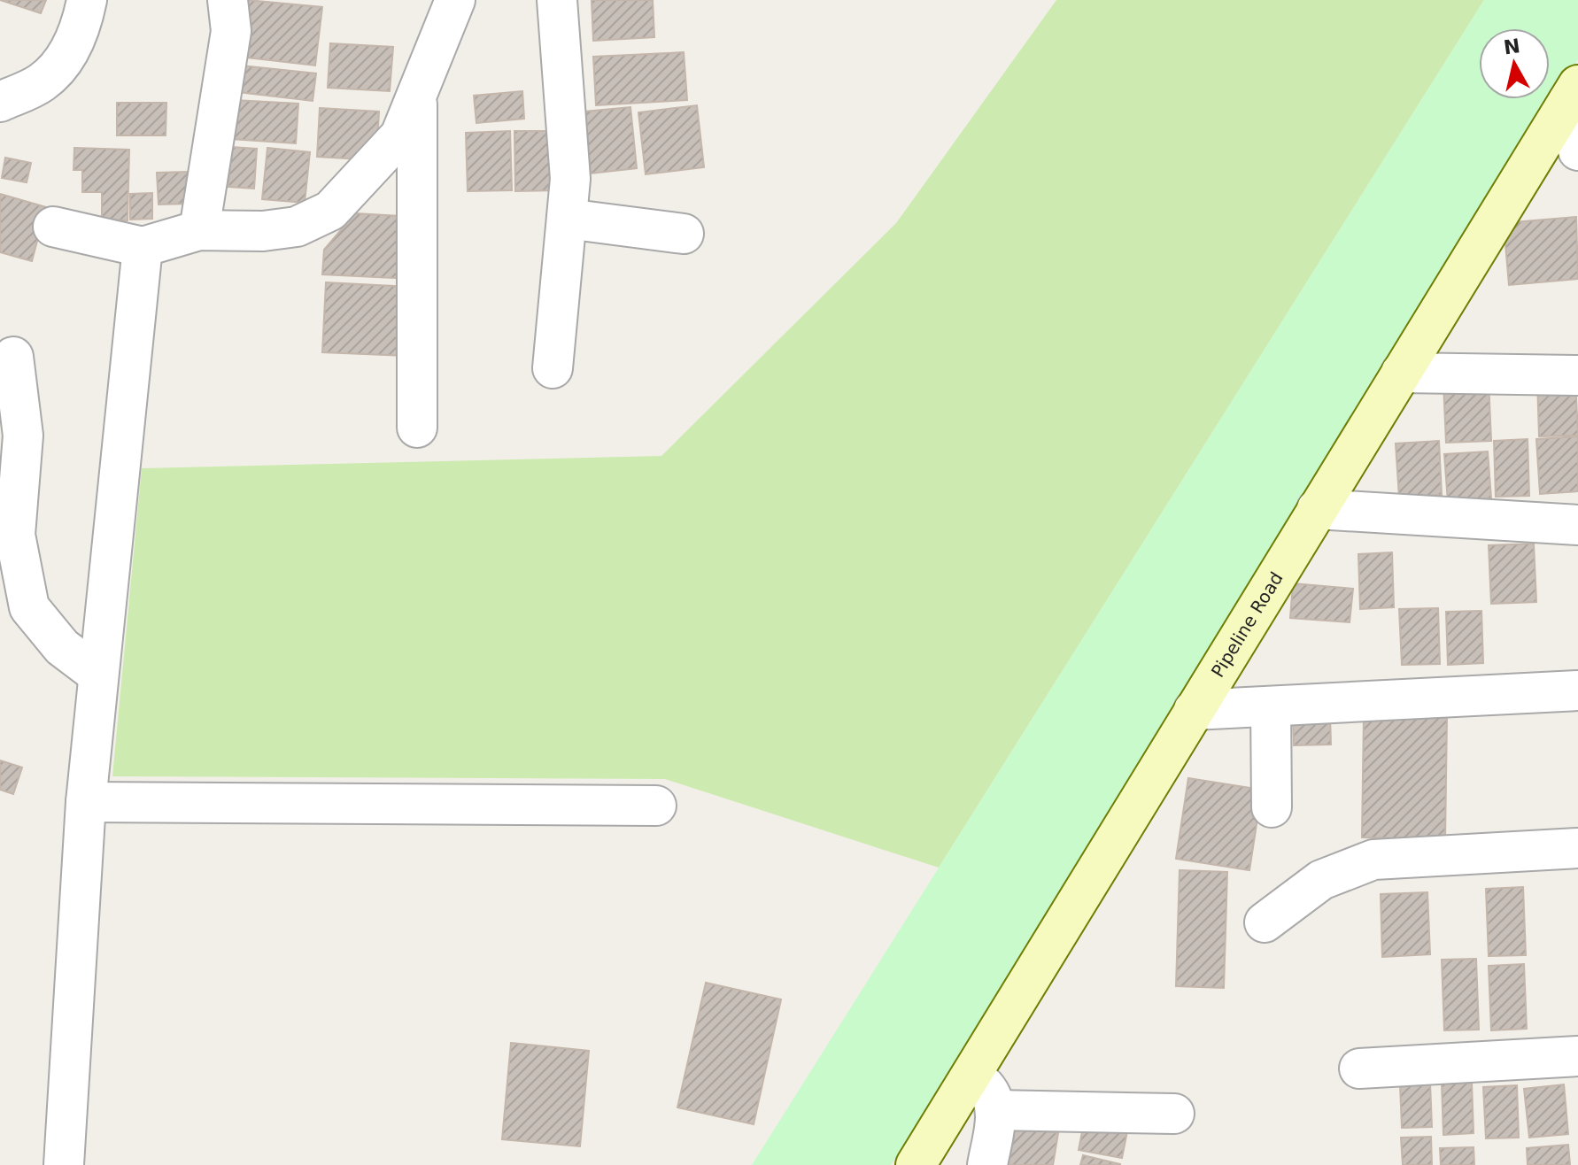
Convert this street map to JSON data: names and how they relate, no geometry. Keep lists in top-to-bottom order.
{
  "streets": {
    "street": ["Pipeline Road"]
  },
  "north": "top"
}
